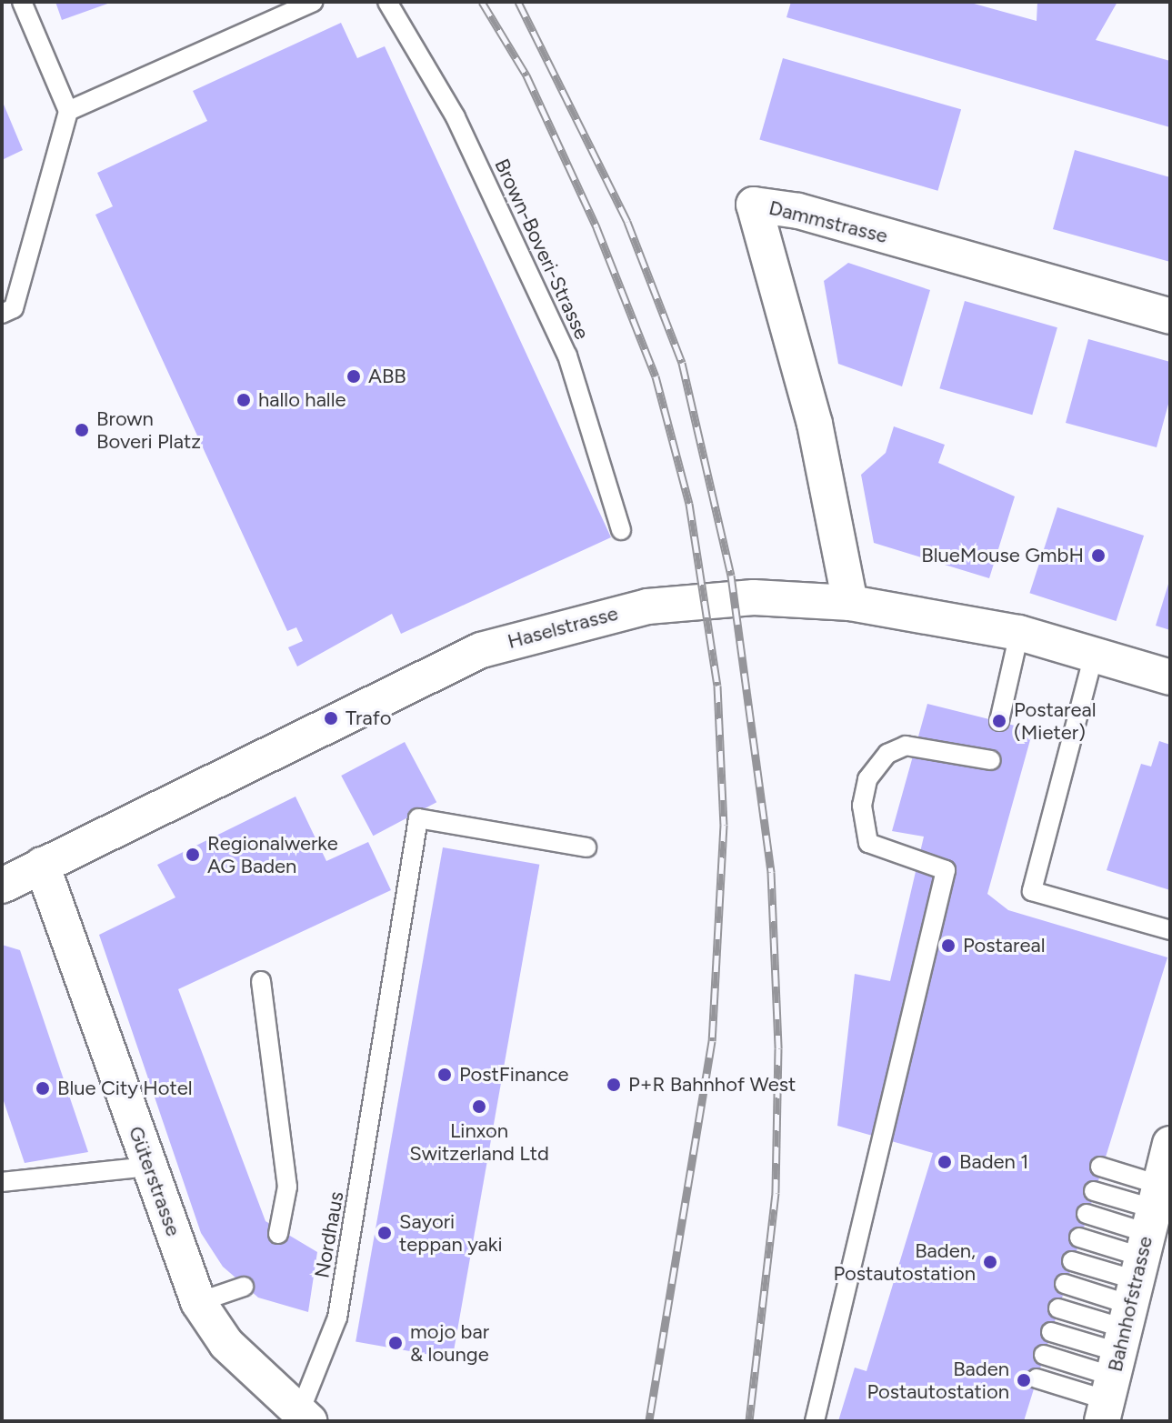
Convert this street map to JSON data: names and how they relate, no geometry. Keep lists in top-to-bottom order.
{
  "streets": {
    "street": ["Dammstrasse", "Haselstrasse", "Güterstrasse"],
    "lane": ["Brown-Boveri-Strasse", "Nordhaus"]
  },
  "crossings": [
    ["Dammstrasse", "Haselstrasse"],
    ["Haselstrasse", "Güterstrasse"],
    ["Güterstrasse", "Nordhaus"]
  ],
  "places": [
    "ABB",
    "hallo halle",
    "Brown Boveri Platz",
    "BlueMouse GmbH",
    "Trafo",
    "Postareal (Mieter)",
    "Regionalwerke AG Baden",
    "Postareal",
    "PostFinance",
    "P+R Bahnhof West",
    "Blue City Hotel",
    "Linxon Switzerland Ltd",
    "Baden 1",
    "Sayori teppan yaki",
    "Baden, Postautostation",
    "mojo bar & lounge",
    "Baden Postautostation"
  ]
}
